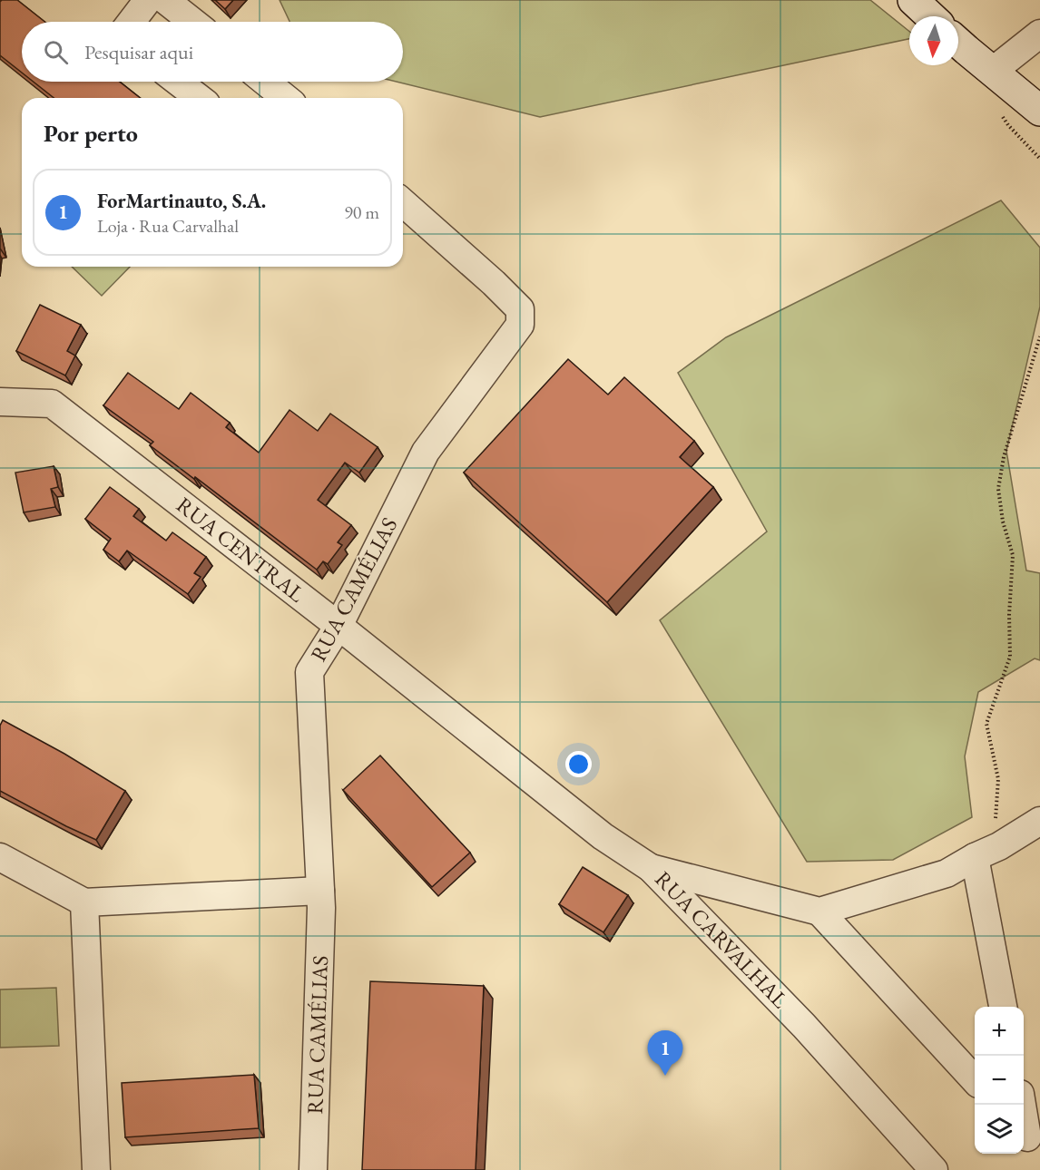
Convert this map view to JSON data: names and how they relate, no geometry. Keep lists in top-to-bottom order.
{
  "streets": {
    "street": ["RUA CENTRAL", "RUA CAMÉLIAS", "RUA CARVALHAL"]
  },
  "crossings": [
    ["RUA CENTRAL", "RUA CAMÉLIAS"],
    ["RUA CENTRAL", "RUA CARVALHAL"]
  ],
  "north": "bottom",
  "page": {
    "search": "Pesquisar aqui",
    "heading": "Por perto",
    "list": [
      {
        "mark": "1",
        "name": "ForMartinauto, S.A.",
        "note": "Loja · Rua Carvalhal",
        "value": "90 m"
      }
    ],
    "map_buttons": ["+", "−"],
    "pins": "1"
  }
}
